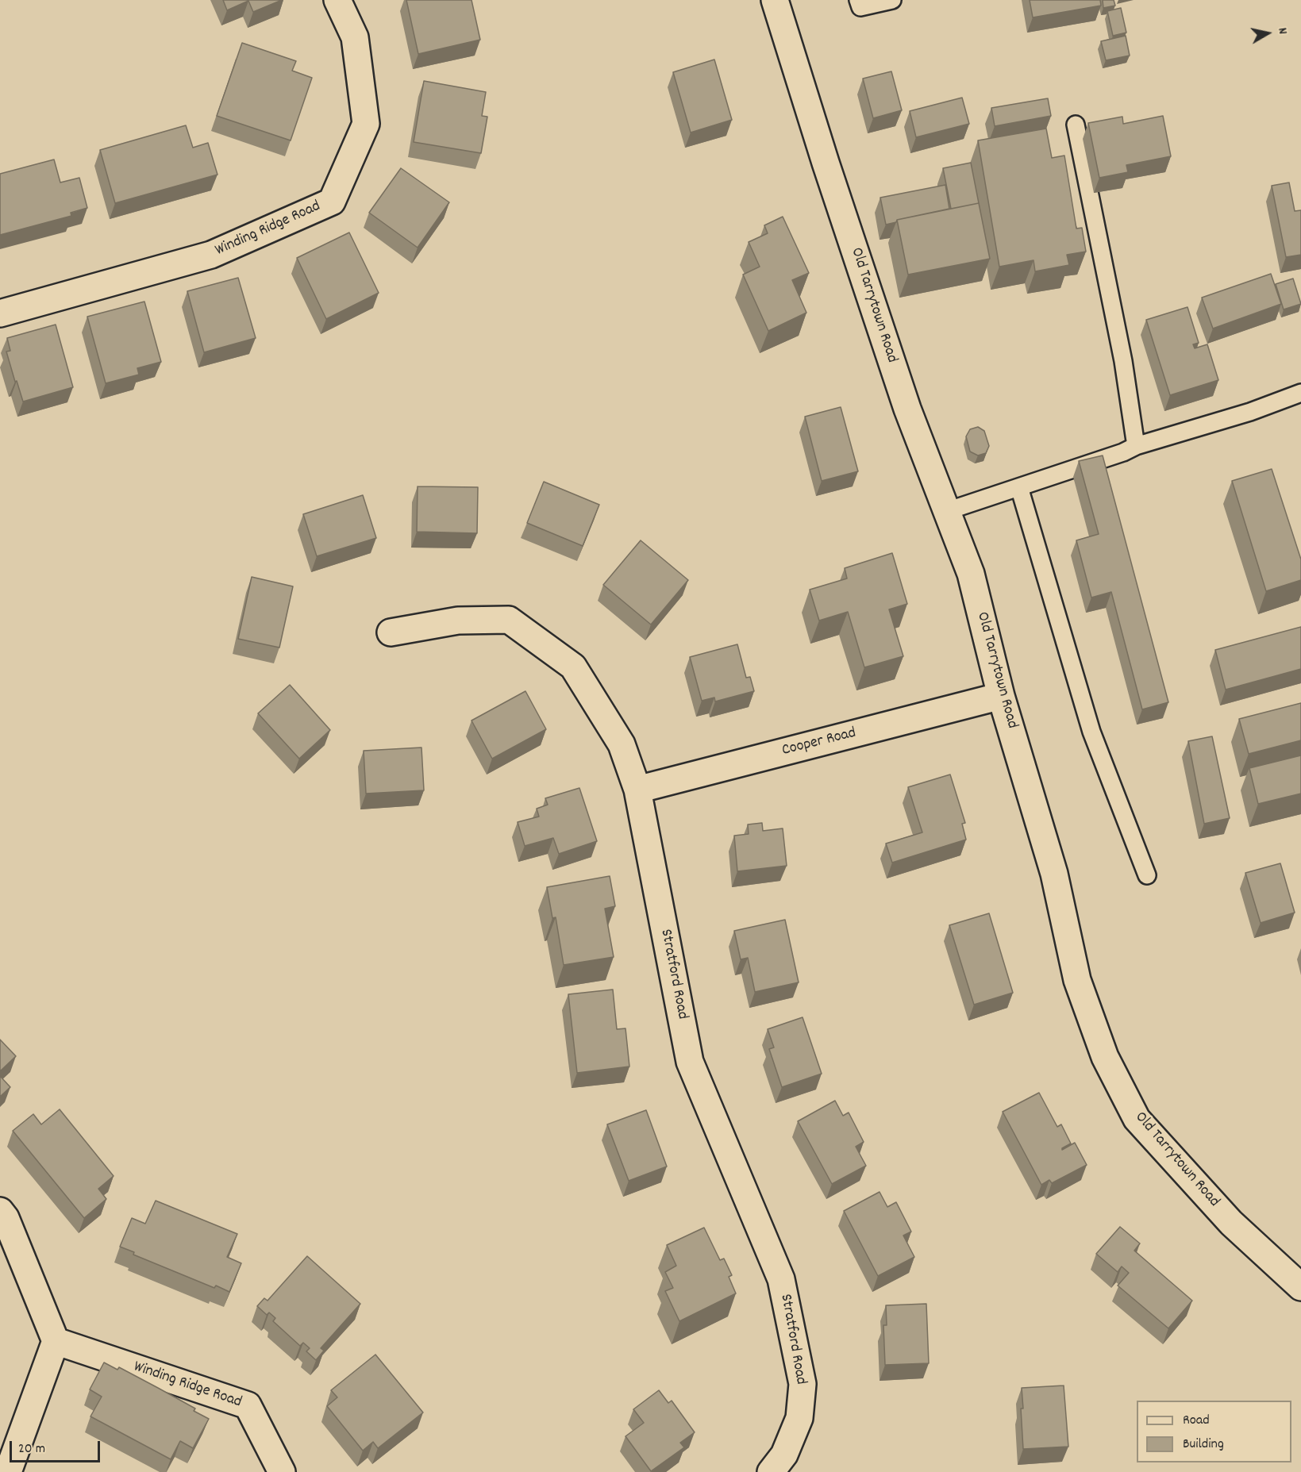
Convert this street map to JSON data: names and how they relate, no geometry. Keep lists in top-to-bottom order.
{
  "streets": {
    "street": [
      "Winding Ridge Road",
      "Old Tarrytown Road",
      "Cooper Road",
      "Stratford Road"
    ]
  },
  "crossings": [
    ["Old Tarrytown Road", "Cooper Road"],
    ["Cooper Road", "Stratford Road"]
  ],
  "legend": ["Road", "Building"],
  "scale_bar": "20 m",
  "north": "right"
}
